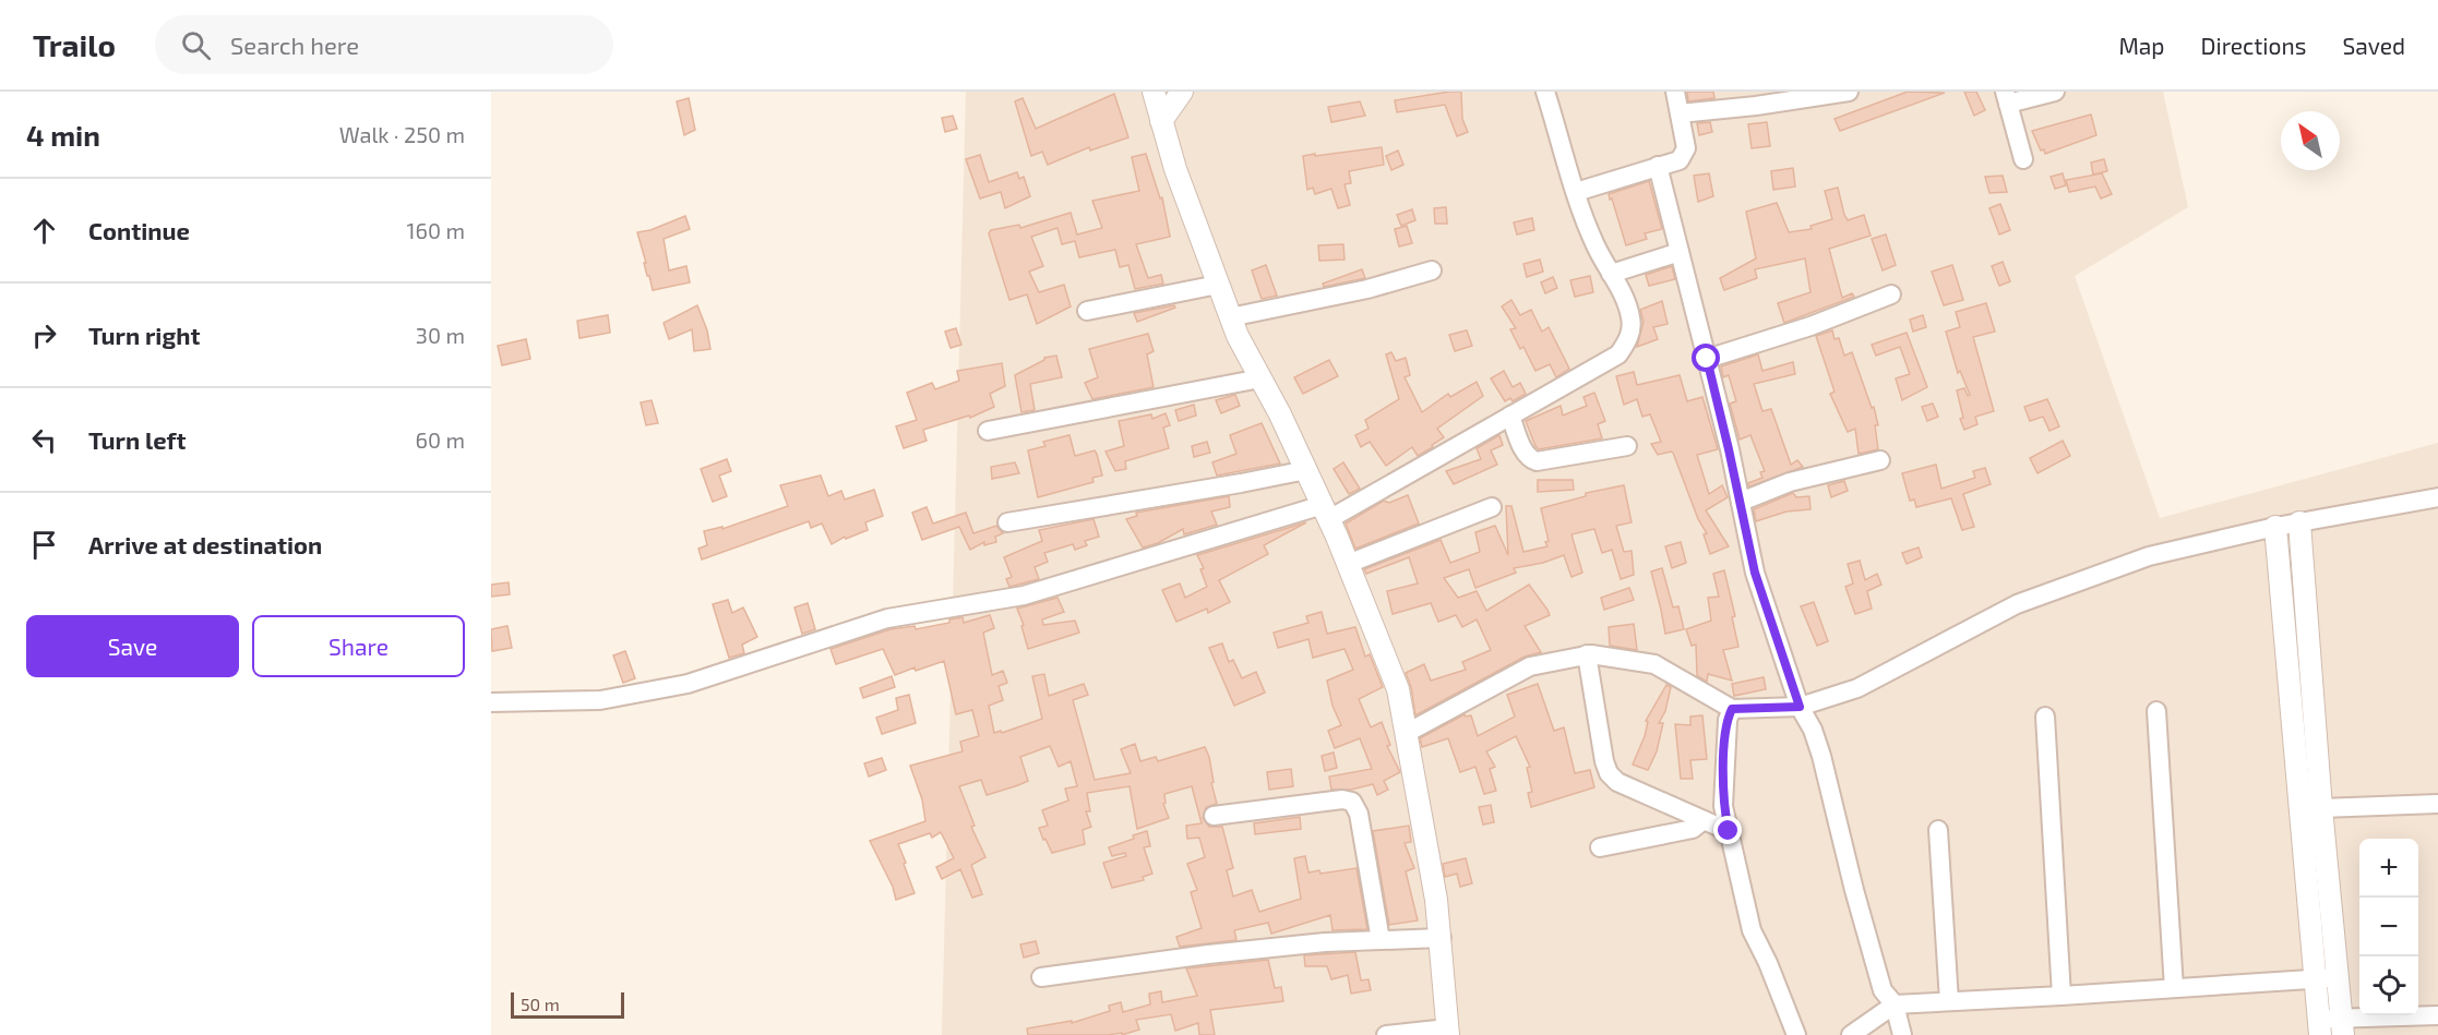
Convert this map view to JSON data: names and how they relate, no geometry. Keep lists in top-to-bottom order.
{
  "scale_bar": "50 m",
  "north": "top left",
  "page": {
    "header": "Trailo",
    "search": "Search here",
    "nav": ["Map", "Directions", "Saved"],
    "heading": ["4 min", "Walk · 250 m"],
    "list": [
      ["Continue", "160 m"],
      ["Turn right", "30 m"],
      ["Turn left", "60 m"],
      "Arrive at destination"
    ],
    "buttons": ["Save", "Share"],
    "map_buttons": ["+", "−"],
    "scale": "50 m"
  }
}
